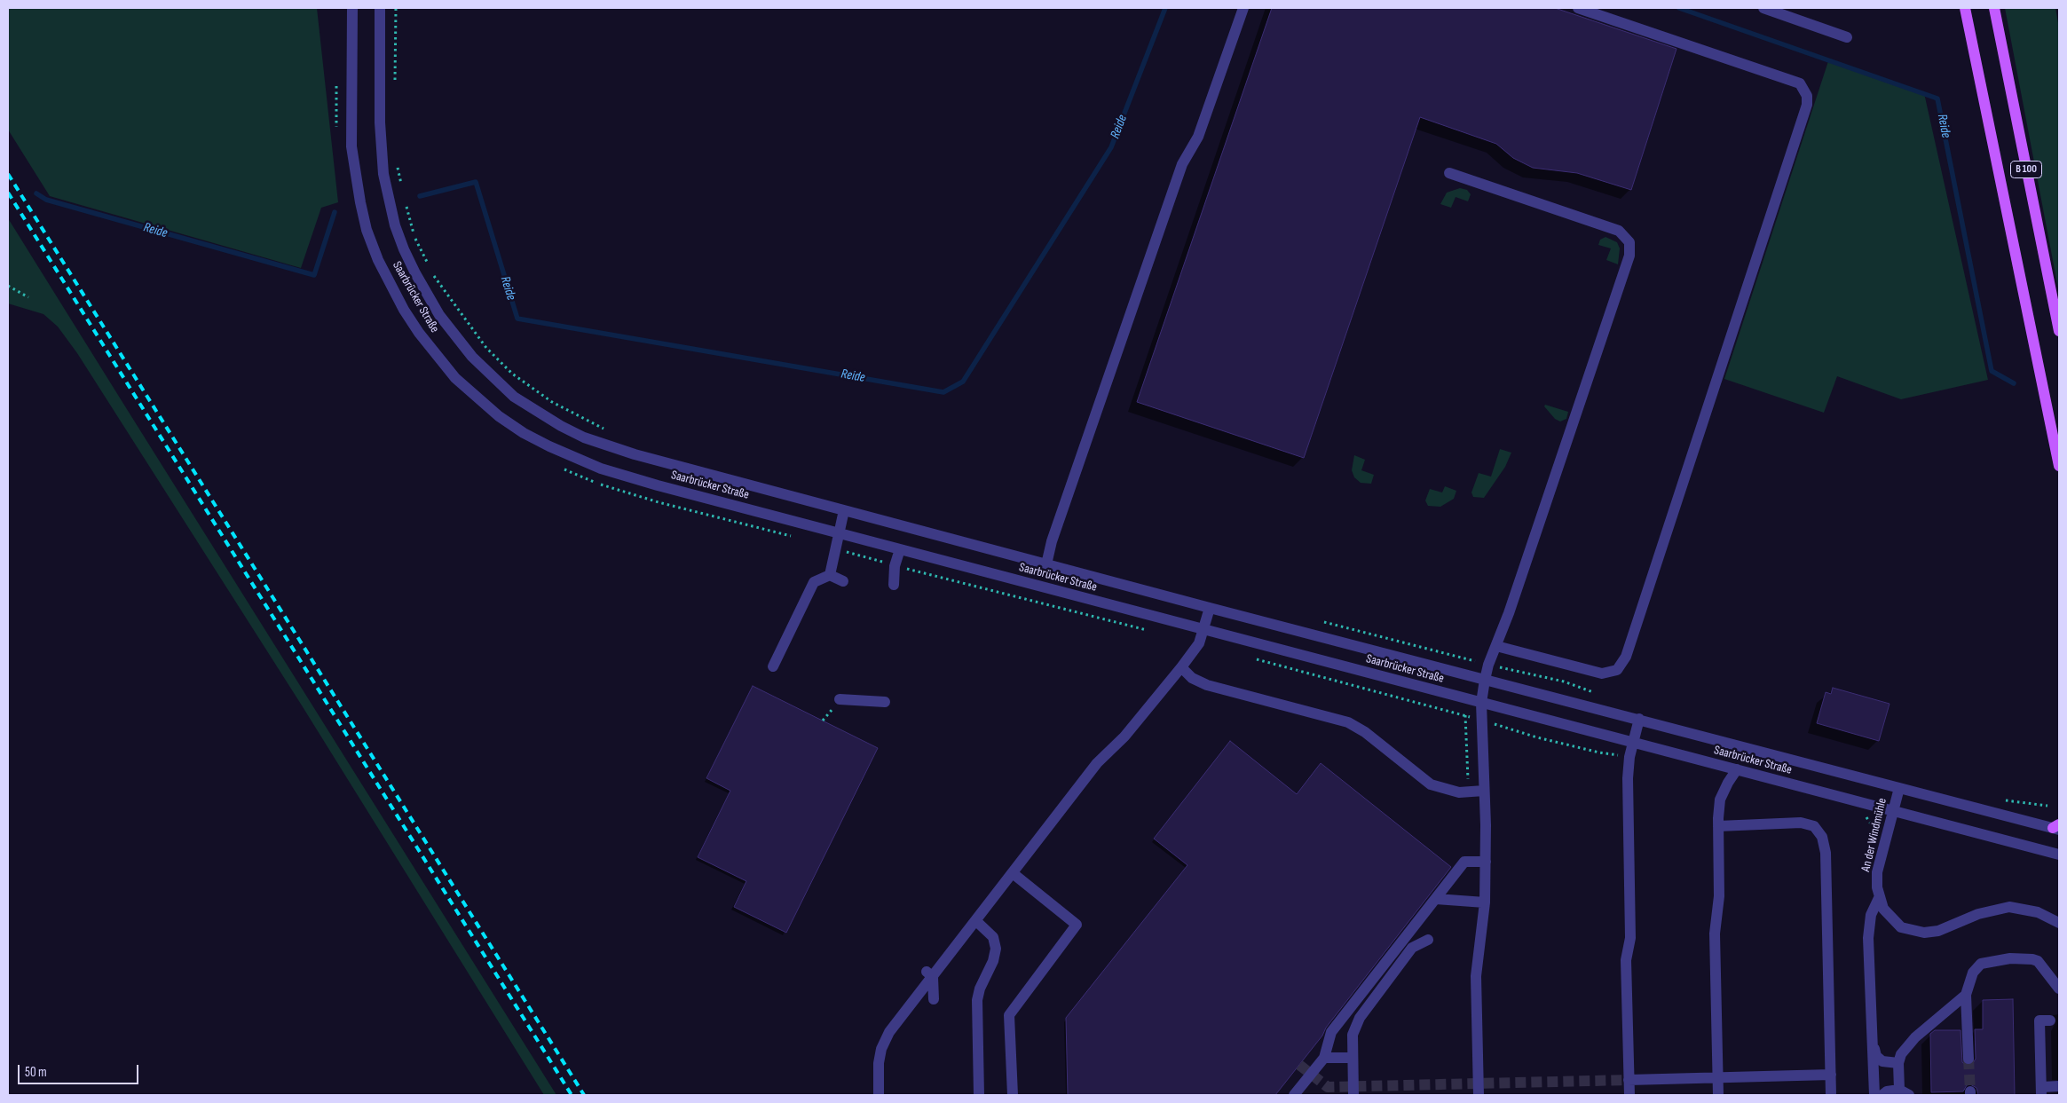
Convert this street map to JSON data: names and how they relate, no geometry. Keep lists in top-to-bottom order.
{
  "streets": {
    "main road": ["B 100"],
    "street": ["Saarbrücker Straße", "An der Windmühle"]
  },
  "crossings": [
    ["Saarbrücker Straße", "An der Windmühle"]
  ],
  "water": ["Reide"],
  "scale_bar": "50 m"
}
